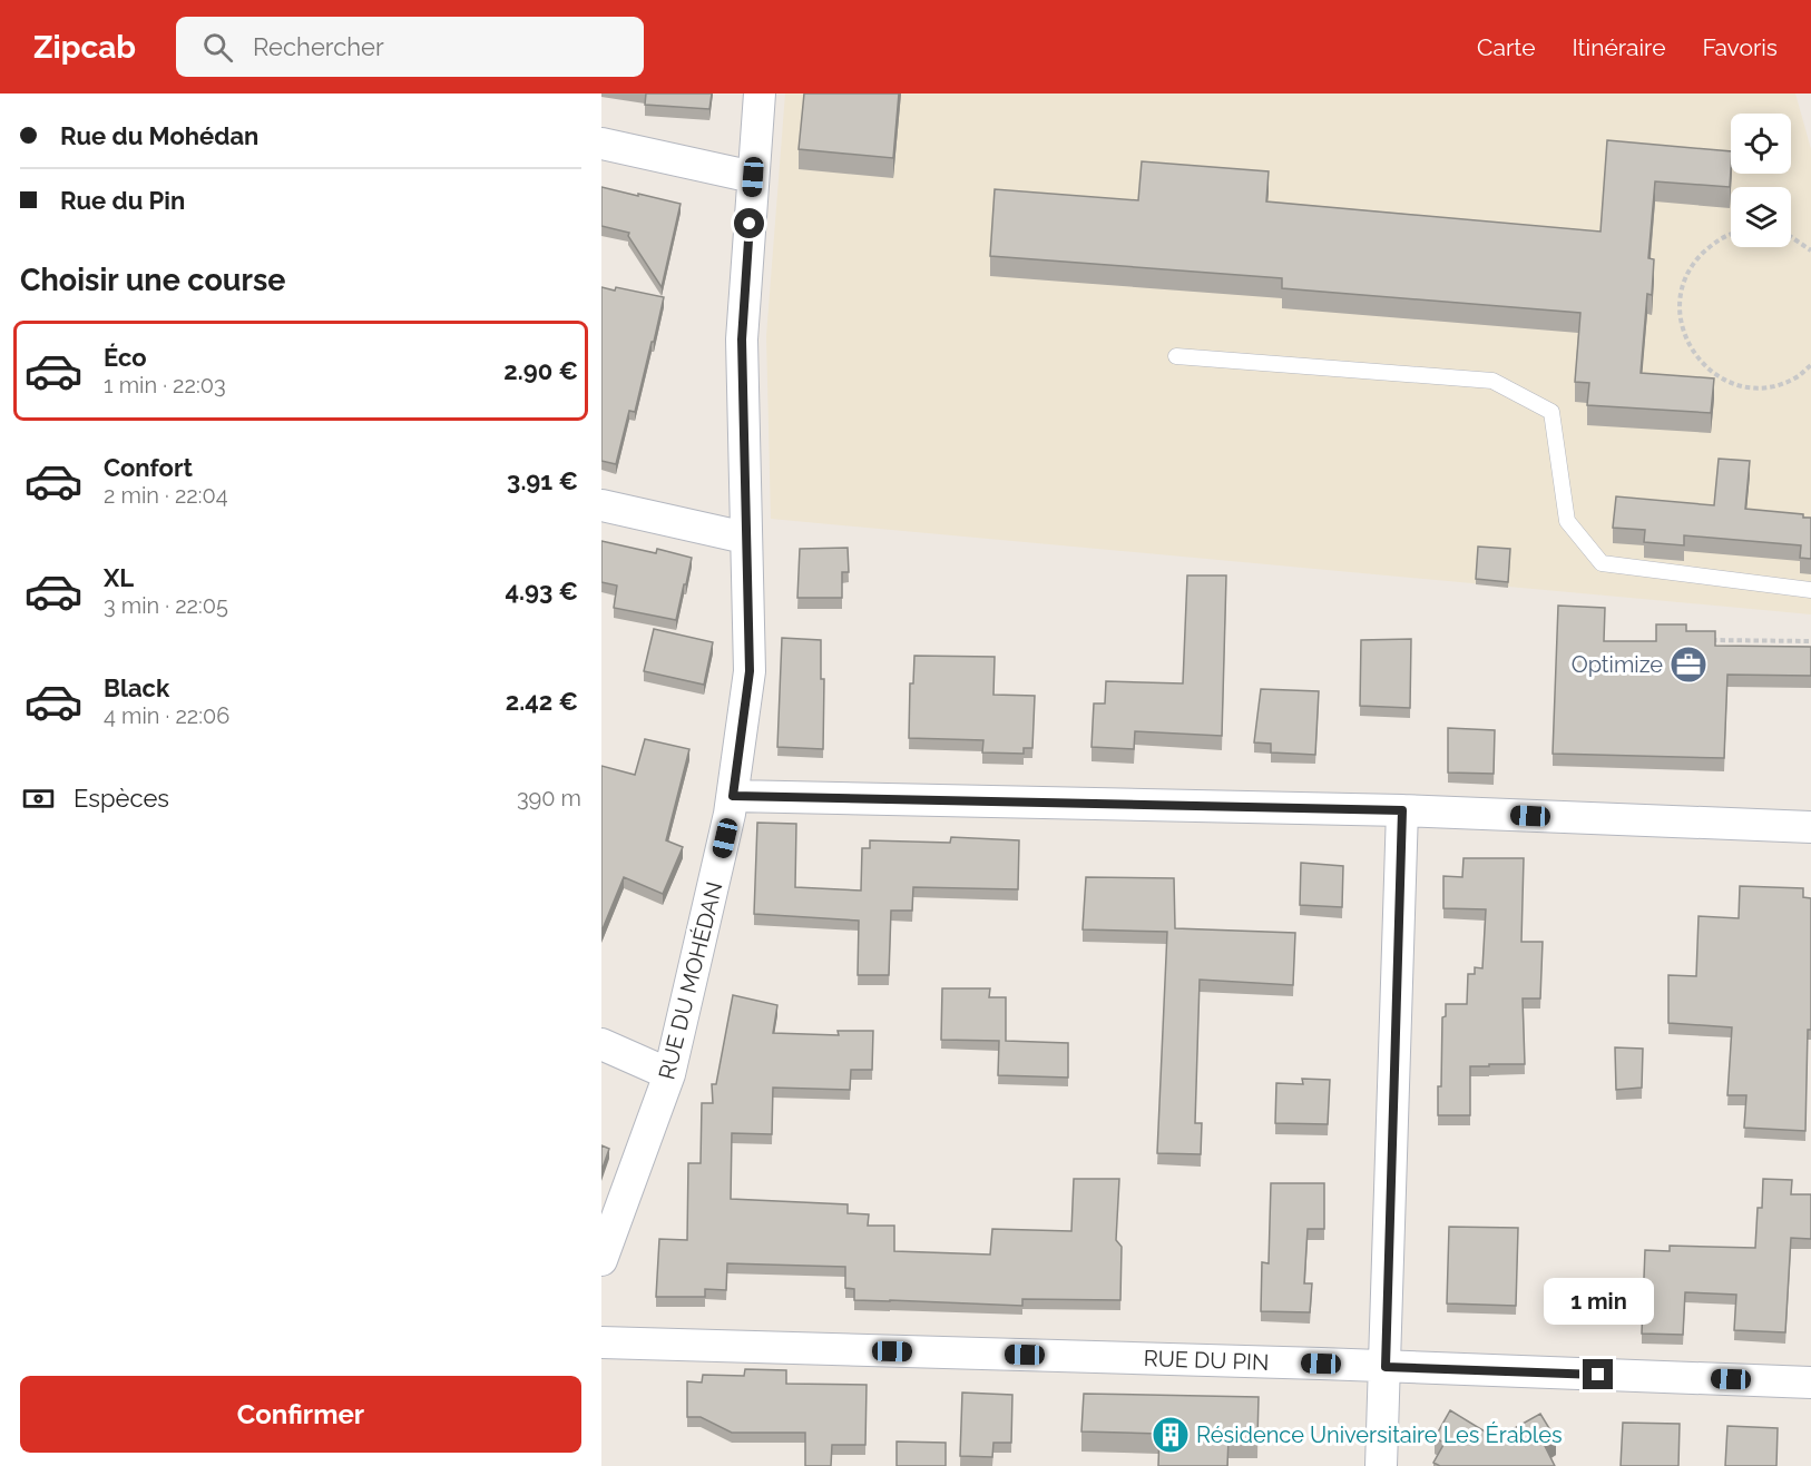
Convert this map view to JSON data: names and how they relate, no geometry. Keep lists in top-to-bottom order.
{
  "streets": {
    "street": ["RUE DU MOHÉDAN", "RUE DU PIN"]
  },
  "places": {
    "office": ["Optimize"],
    "building": ["Résidence Universitaire Les Érables"]
  },
  "page": {
    "header": "Zipcab",
    "search": "Rechercher",
    "nav": ["Carte", "Itinéraire", "Favoris"],
    "banner": ["Rue du Mohédan", "Rue du Pin"],
    "heading": "Choisir une course",
    "list": [
      {
        "name": "Éco",
        "note": "1 min · 22:03",
        "value": "2.90 €"
      },
      {
        "name": "Confort",
        "note": "2 min · 22:04",
        "value": "3.91 €"
      },
      {
        "name": "XL",
        "note": "3 min · 22:05",
        "value": "4.93 €"
      },
      {
        "name": "Black",
        "note": "4 min · 22:06",
        "value": "2.42 €"
      }
    ],
    "pay": ["Espèces", "390 m"],
    "bubble": "1 min",
    "buttons": "Confirmer"
  }
}
